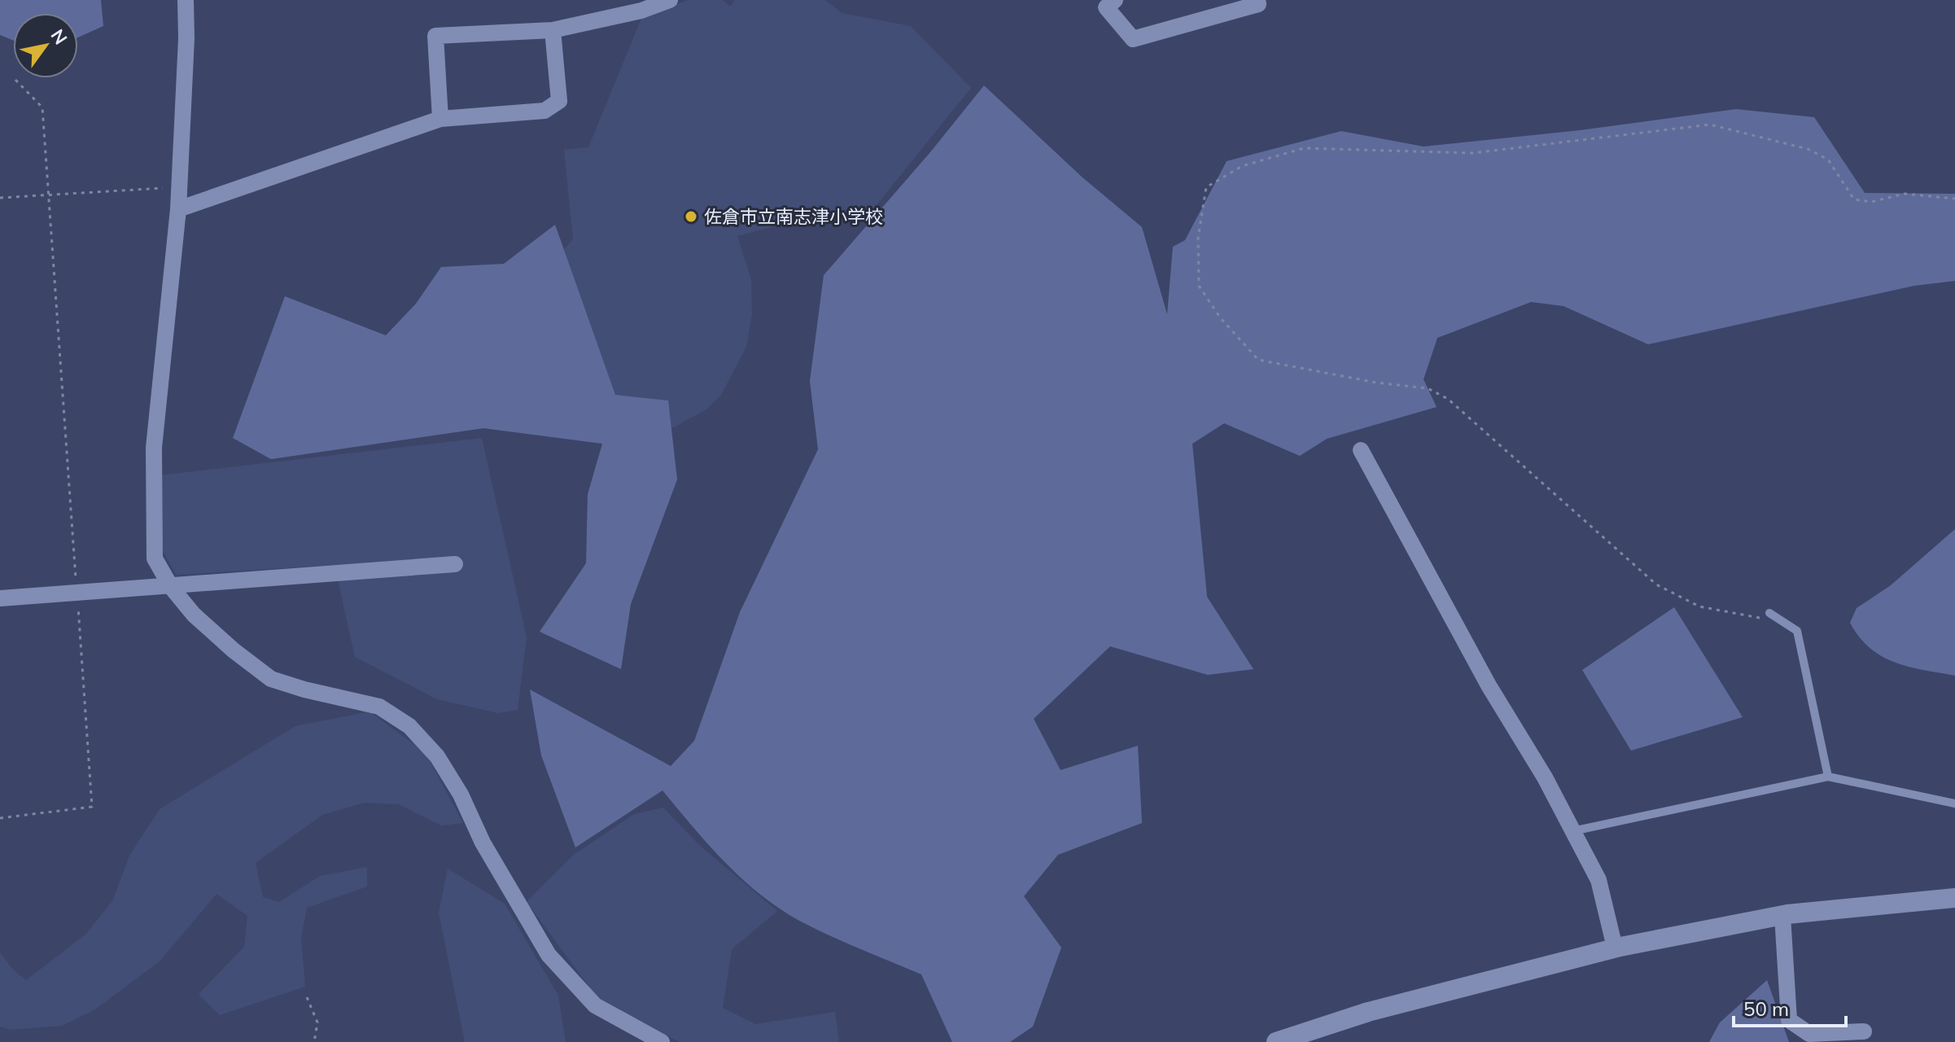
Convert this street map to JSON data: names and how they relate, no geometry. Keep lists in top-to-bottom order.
{
  "places": ["佐倉市立南志津小学校"],
  "scale_bar": "50 m",
  "north": "top right"
}
